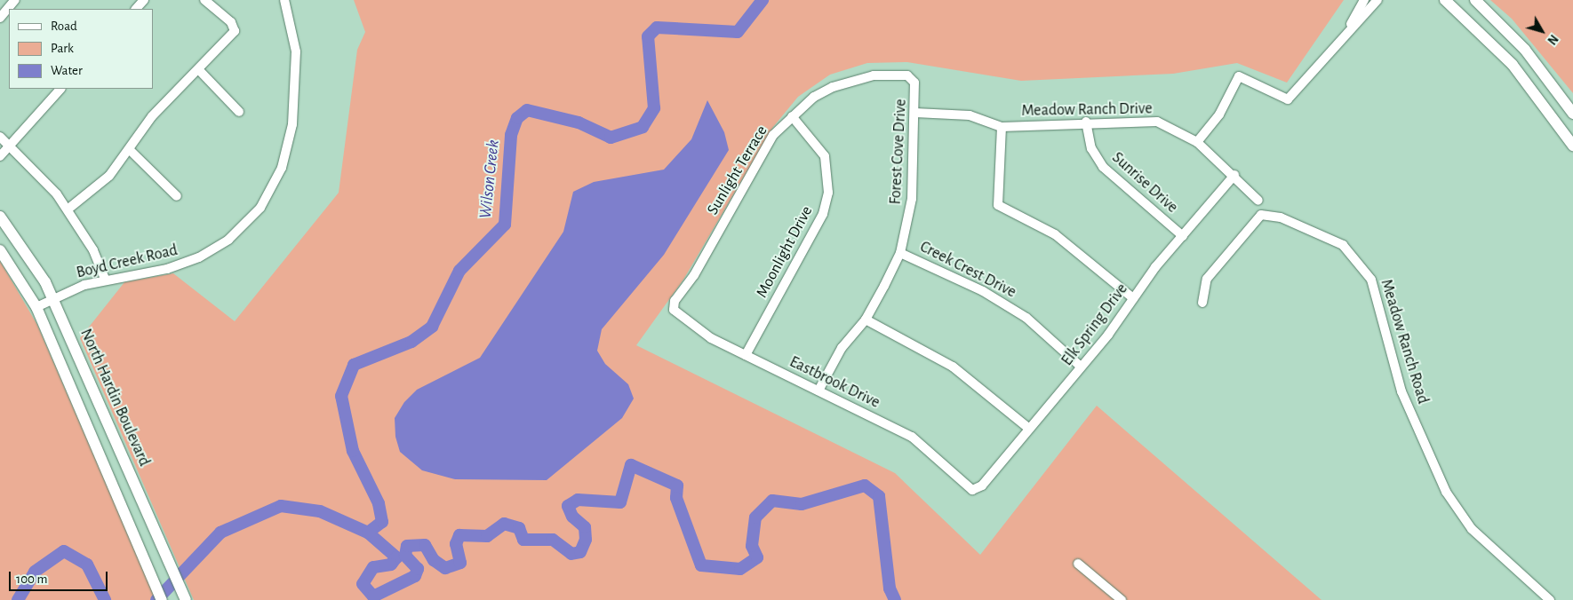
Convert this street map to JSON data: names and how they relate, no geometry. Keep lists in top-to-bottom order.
{
  "streets": {
    "main road": ["North Hardin Boulevard"],
    "street": [
      "Meadow Ranch Drive",
      "Forest Cove Drive",
      "Sunlight Terrace",
      "Sunrise Drive",
      "Moonlight Drive",
      "Boyd Creek Road",
      "Creek Crest Drive",
      "Elk Spring Drive",
      "Meadow Ranch Road",
      "Eastbrook Drive"
    ]
  },
  "crossings": [
    ["Meadow Ranch Drive", "Forest Cove Drive"],
    ["Meadow Ranch Drive", "Sunrise Drive"],
    ["Meadow Ranch Drive", "Elk Spring Drive"],
    ["Forest Cove Drive", "Sunlight Terrace"],
    ["Forest Cove Drive", "Creek Crest Drive"],
    ["Forest Cove Drive", "Eastbrook Drive"],
    ["Sunlight Terrace", "Moonlight Drive"],
    ["Sunlight Terrace", "Eastbrook Drive"],
    ["Sunrise Drive", "Elk Spring Drive"],
    ["Moonlight Drive", "Eastbrook Drive"],
    ["Boyd Creek Road", "North Hardin Boulevard"],
    ["Creek Crest Drive", "Elk Spring Drive"],
    ["Elk Spring Drive", "Eastbrook Drive"]
  ],
  "water": ["Wilson Creek"],
  "legend": ["Road", "Park", "Water"],
  "scale_bar": "100 m",
  "north": "bottom right"
}
